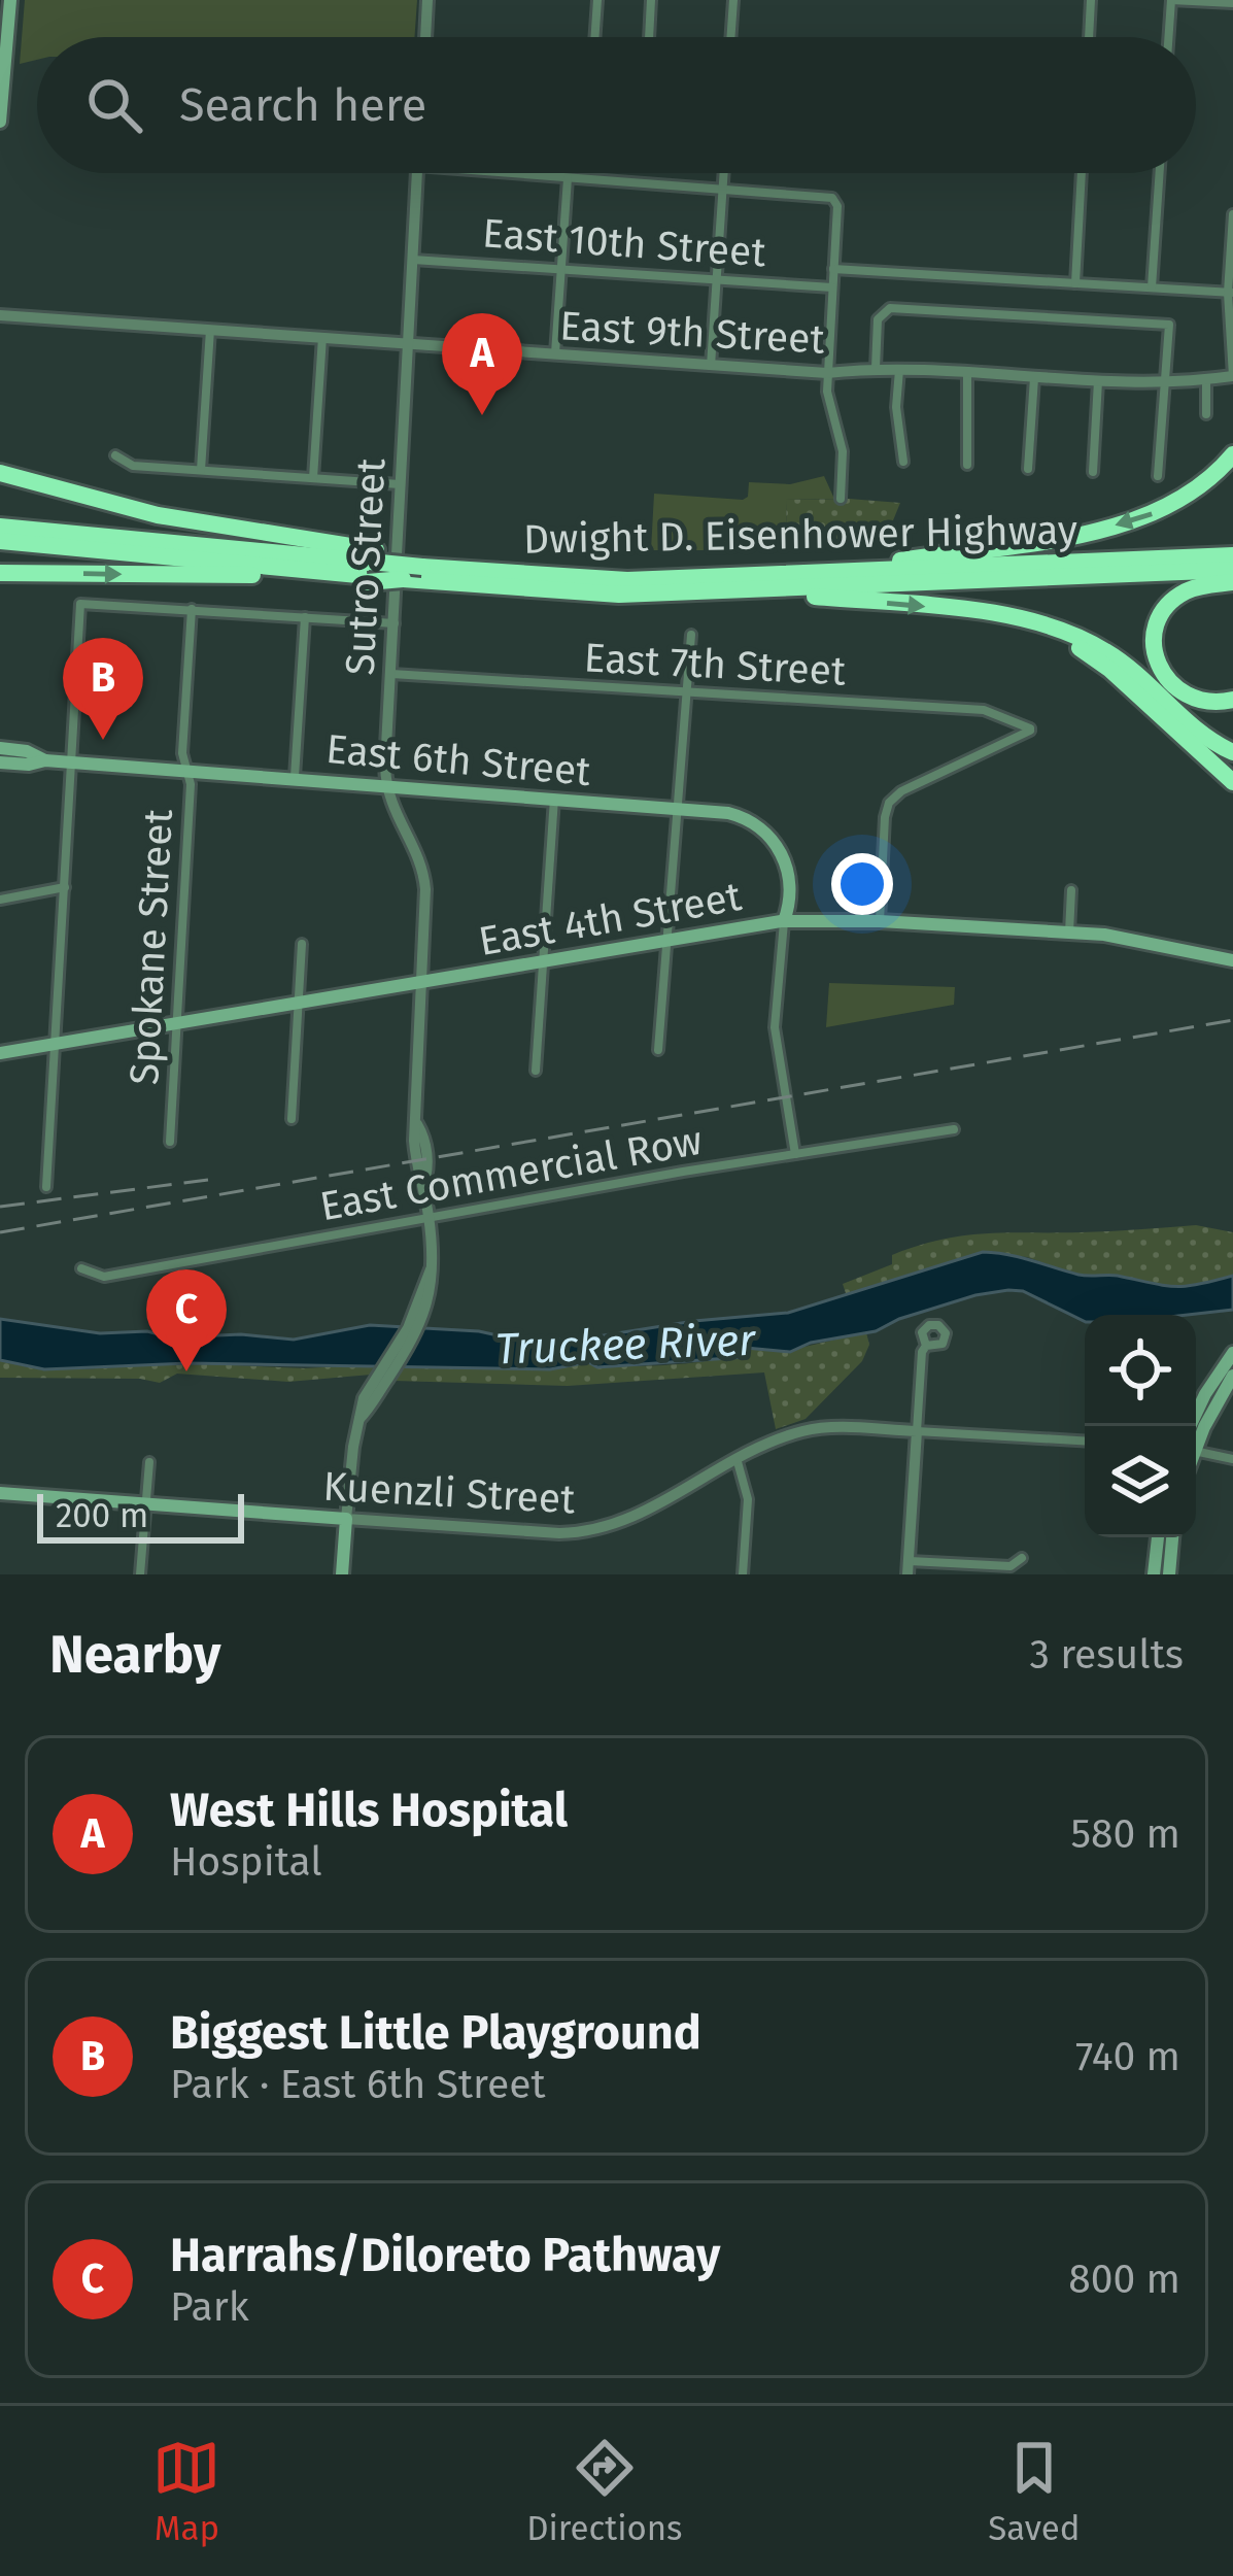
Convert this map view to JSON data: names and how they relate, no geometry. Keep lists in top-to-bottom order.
{
  "streets": {
    "highway": ["Dwight D. Eisenhower Highway"],
    "main road": ["East 6th Street", "East 4th Street", "Kuenzli Street"],
    "street": [
      "East 10th Street",
      "East 9th Street",
      "Sutro Street",
      "East 7th Street",
      "Spokane Street",
      "East Commercial Row"
    ]
  },
  "crossings": [
    ["East 10th Street", "Sutro Street"],
    ["East 9th Street", "Sutro Street"],
    ["Sutro Street", "East 7th Street"],
    ["Sutro Street", "East 6th Street"],
    ["Sutro Street", "East 4th Street"],
    ["Sutro Street", "East Commercial Row"],
    ["Sutro Street", "Kuenzli Street"],
    ["East 7th Street", "East 4th Street"],
    ["East 6th Street", "East 4th Street"],
    ["East 6th Street", "Spokane Street"],
    ["East 4th Street", "Spokane Street"]
  ],
  "water": ["Truckee River"],
  "scale_bar": "200 m",
  "page": {
    "search": "Search here",
    "pins": ["A", "B", "C"],
    "scale": "200 m",
    "heading": ["Nearby", "3 results"],
    "list": [
      {
        "mark": "A",
        "name": "West Hills Hospital",
        "note": "Hospital",
        "value": "580 m"
      },
      {
        "mark": "B",
        "name": "Biggest Little Playground",
        "note": "Park · East 6th Street",
        "value": "740 m"
      },
      {
        "mark": "C",
        "name": "Harrahs/Diloreto Pathway",
        "note": "Park",
        "value": "800 m"
      }
    ],
    "nav": ["Map", "Directions", "Saved"]
  }
}
